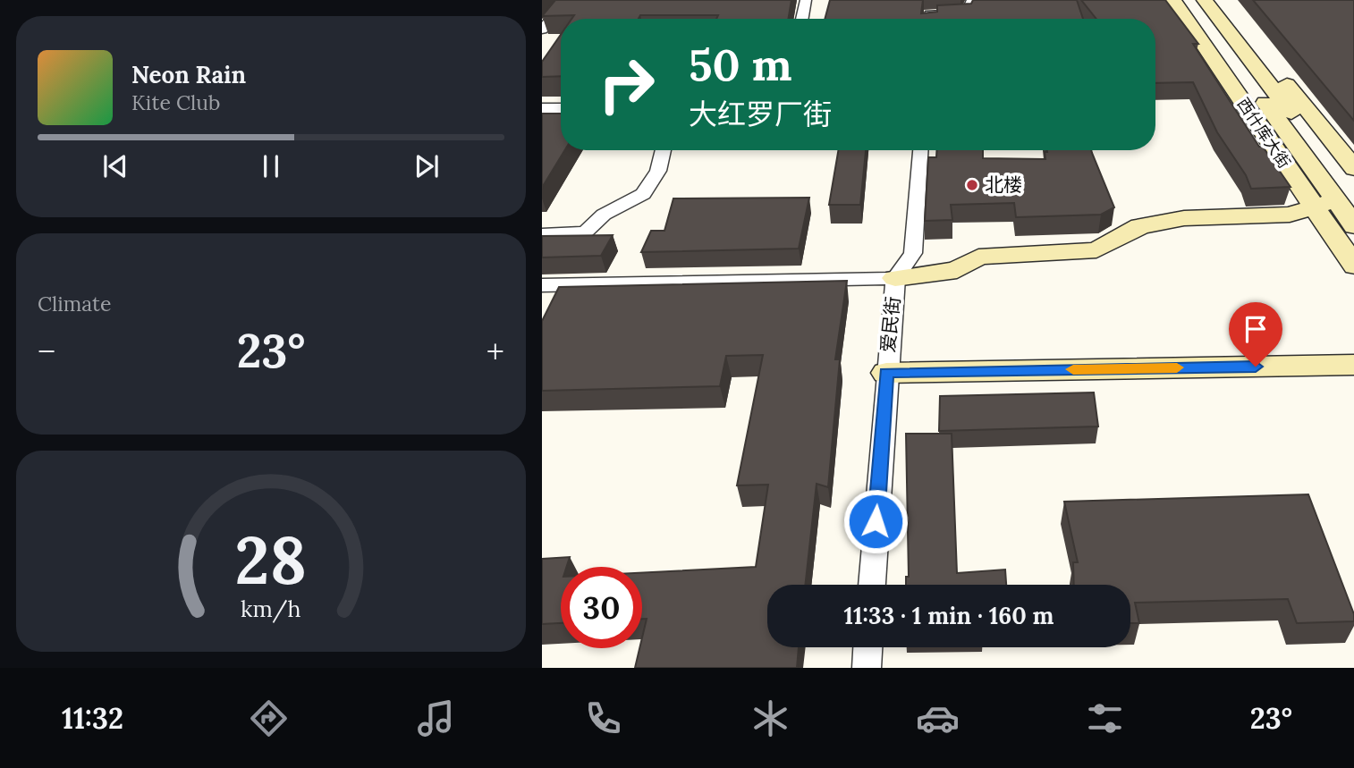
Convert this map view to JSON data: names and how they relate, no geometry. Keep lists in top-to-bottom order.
{
  "streets": {
    "street": ["西什库大街", "爱民街"]
  },
  "places": ["北楼"],
  "page": {
    "turn": ["50 m", "大红罗厂街"],
    "song": ["Neon Rain", "Kite Club"],
    "tile": "Climate",
    "heat": ["−", "23°", "+"],
    "limit": "30",
    "trip": "11:33 · 1 min · 160 m",
    "tabs": ["11:32", "23°"],
    "gauge": ["28", "km/h"]
  }
}
